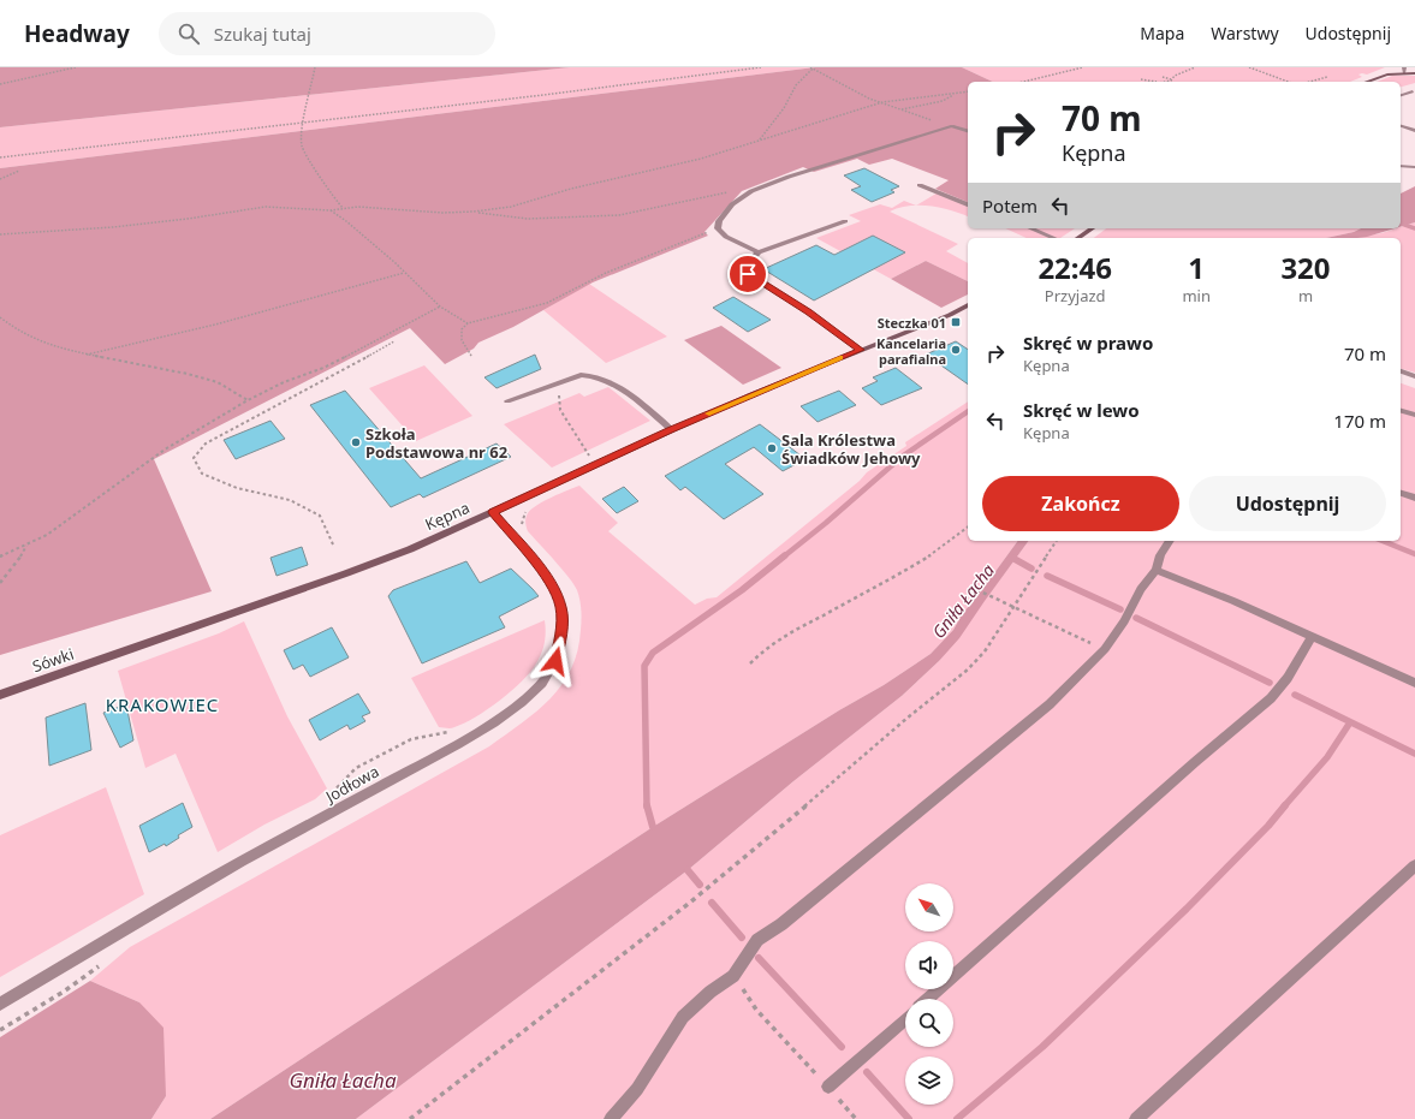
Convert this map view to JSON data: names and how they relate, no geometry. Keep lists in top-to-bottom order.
{
  "streets": {
    "street": ["Kępna", "Sówki", "Jodłowa"]
  },
  "crossings": [
    ["Kępna", "Sówki"],
    ["Kępna", "Jodłowa"]
  ],
  "districts": ["KRAKOWIEC"],
  "water": ["Gniła Łacha"],
  "places": {
    "transit": ["Steczka 01"],
    "other": ["Kancelaria parafialna", "Szkoła Podstawowa nr 62", "Sala Królestwa Świadków Jehowy"]
  },
  "north": "top left",
  "page": {
    "header": "Headway",
    "search": "Szukaj tutaj",
    "nav": ["Mapa", "Warstwy", "Udostępnij"],
    "turn": ["70 m", "Kępna"],
    "then": "Potem",
    "eta": [
      "22:46",
      "Przyjazd",
      "1",
      "min",
      "320",
      "m"
    ],
    "list": [
      {
        "name": "Skręć w prawo",
        "note": "Kępna",
        "value": "70 m"
      },
      {
        "name": "Skręć w lewo",
        "note": "Kępna",
        "value": "170 m"
      }
    ],
    "buttons": ["Zakończ", "Udostępnij"]
  }
}
